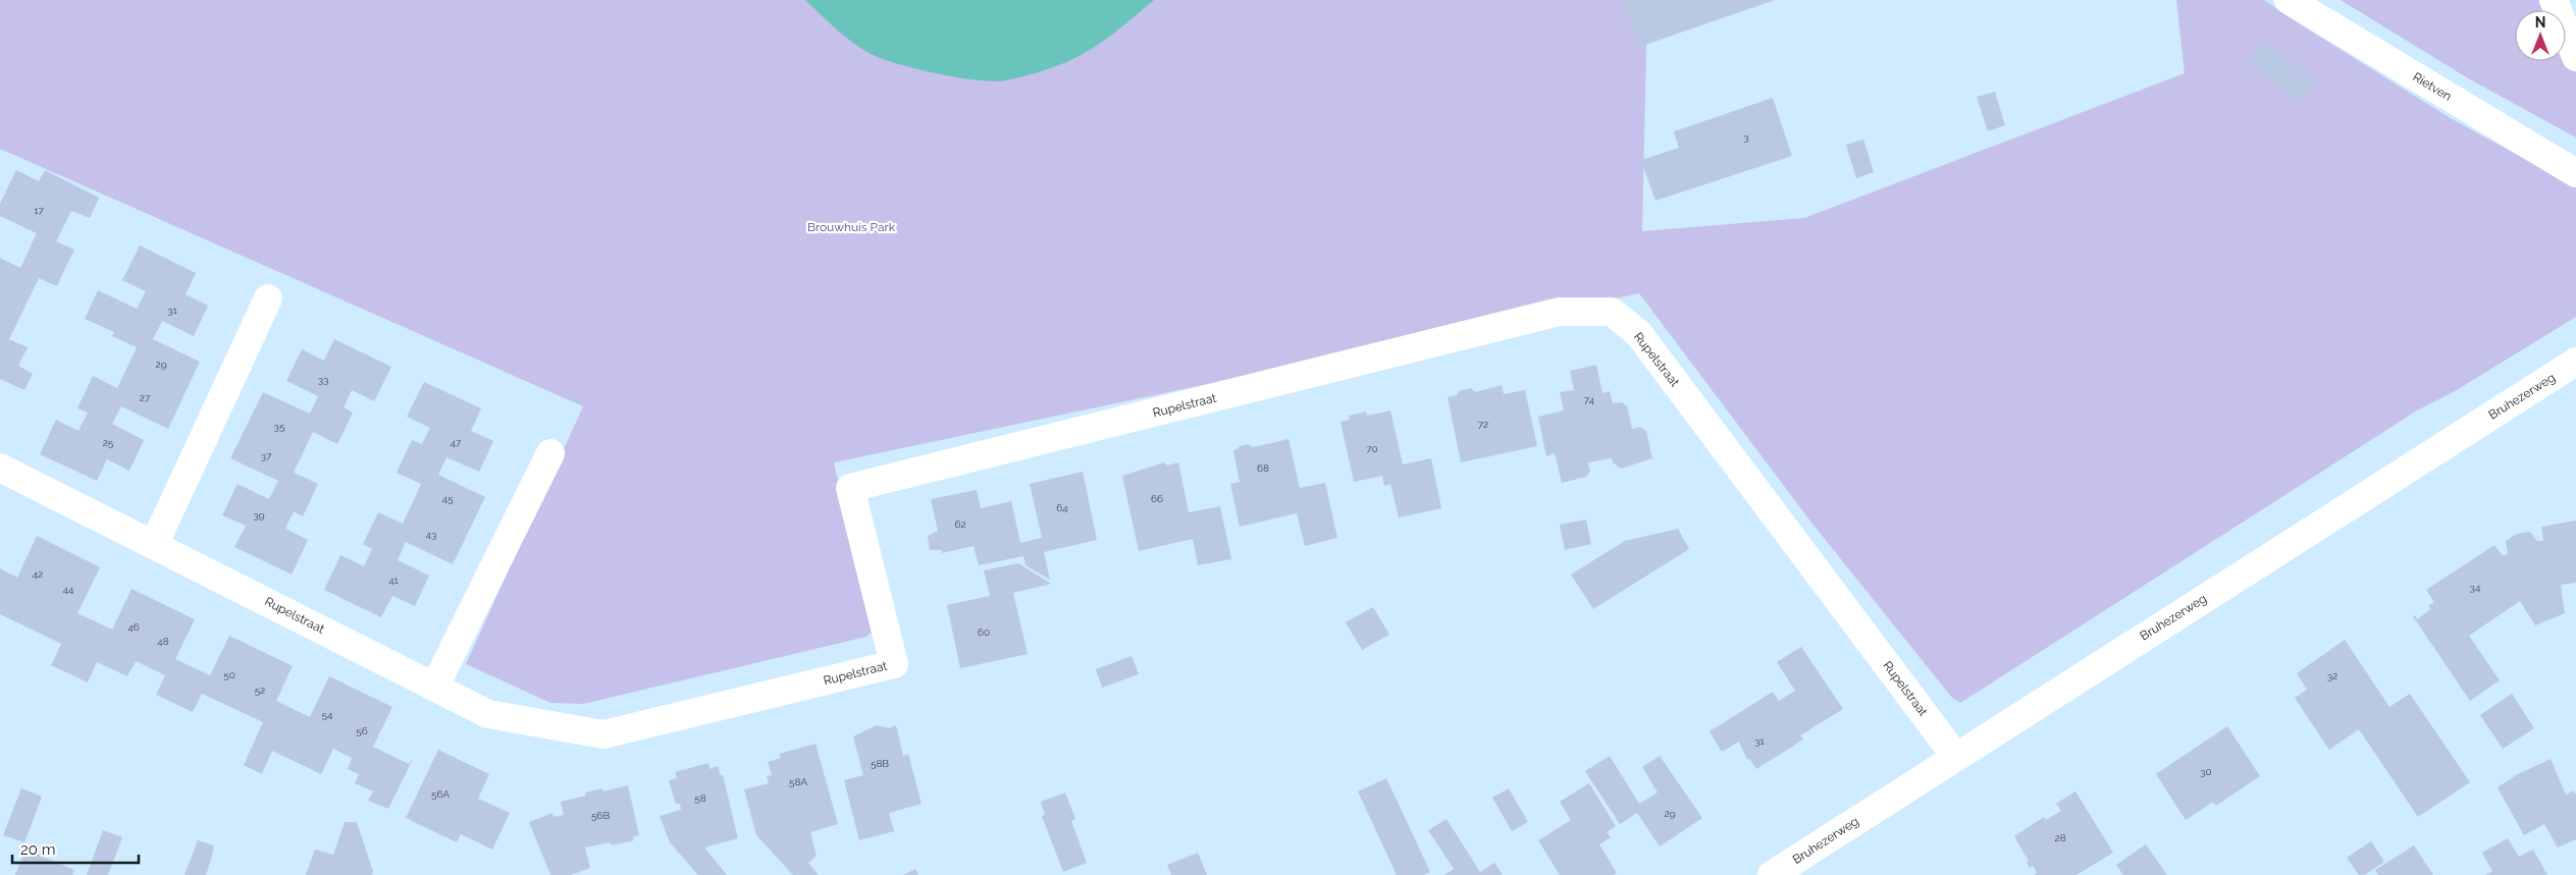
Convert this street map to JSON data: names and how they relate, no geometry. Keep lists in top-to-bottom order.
{
  "streets": {
    "street": ["Rietven", "Rupelstraat", "Bruhezerweg"]
  },
  "crossings": [
    ["Rupelstraat", "Bruhezerweg"]
  ],
  "parks": ["Brouwhuis Park"],
  "house_numbers": [
    "3",
    "17",
    "31",
    "29",
    "33",
    "27",
    "74",
    "72",
    "35",
    "25",
    "47",
    "70",
    "37",
    "68",
    "45",
    "66",
    "64",
    "39",
    "62",
    "43",
    "42",
    "41",
    "34",
    "44",
    "46",
    "60",
    "48",
    "50",
    "32",
    "52",
    "54",
    "56",
    "31",
    "58B",
    "30",
    "58A",
    "56A",
    "58",
    "29",
    "56B",
    "28"
  ],
  "scale_bar": "20 m",
  "north": "top"
}
